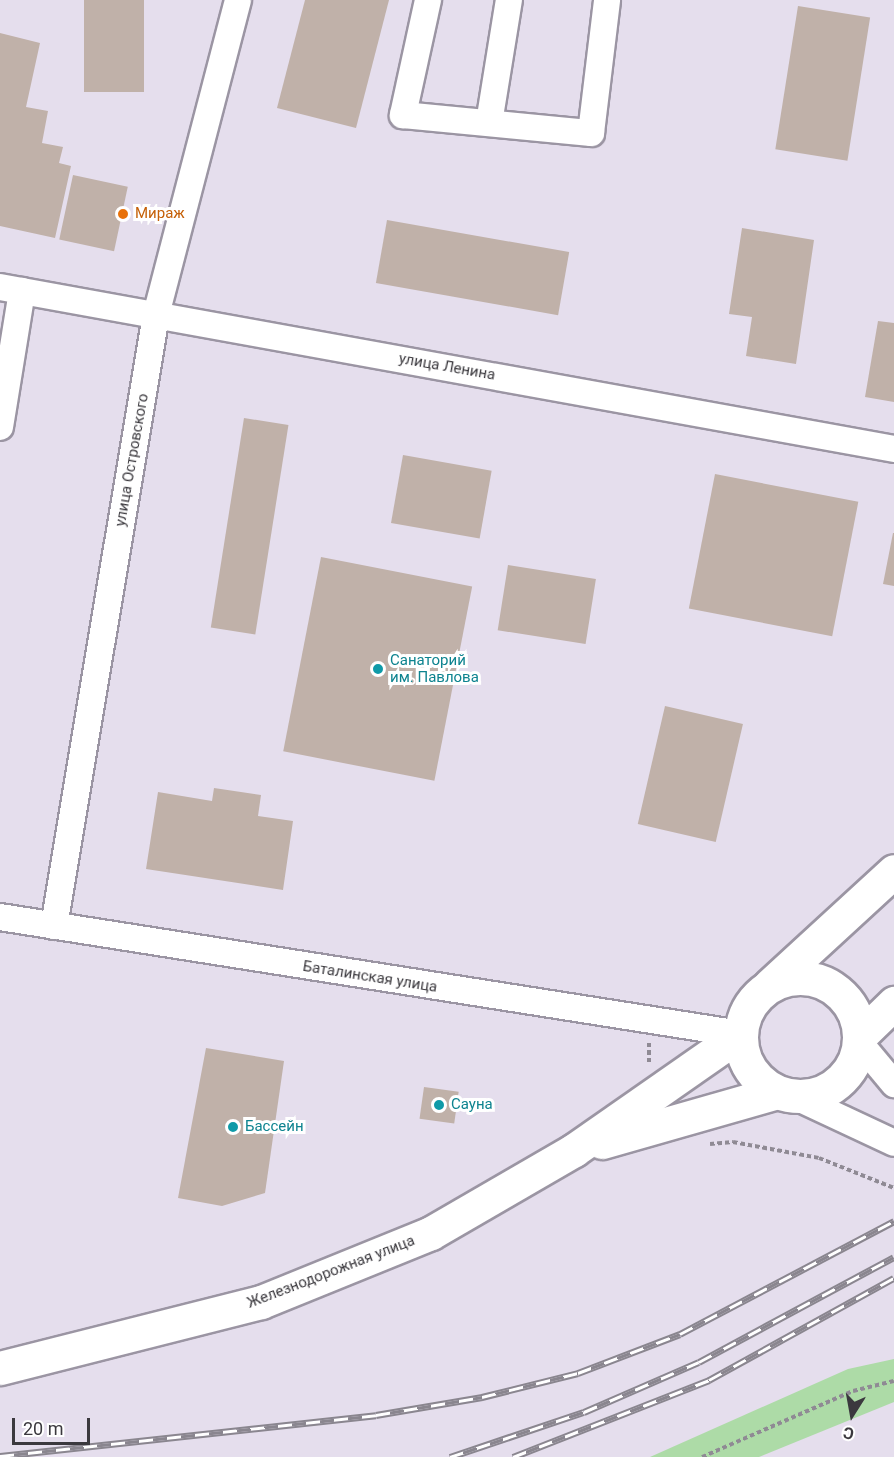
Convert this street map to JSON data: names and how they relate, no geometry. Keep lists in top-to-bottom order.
{
  "streets": {
    "main road": ["Железнодорожная улица"],
    "street": ["улица Ленина", "улица Островского", "Баталинская улица"]
  },
  "crossings": [
    ["улица Ленина", "улица Островского"],
    ["улица Островского", "Баталинская улица"],
    ["Баталинская улица", "Железнодорожная улица"]
  ],
  "places": [
    "Мираж",
    "Санаторий им. Павлова",
    "Сауна",
    "Бассейн"
  ],
  "scale_bar": "20 m",
  "north": "bottom"
}
